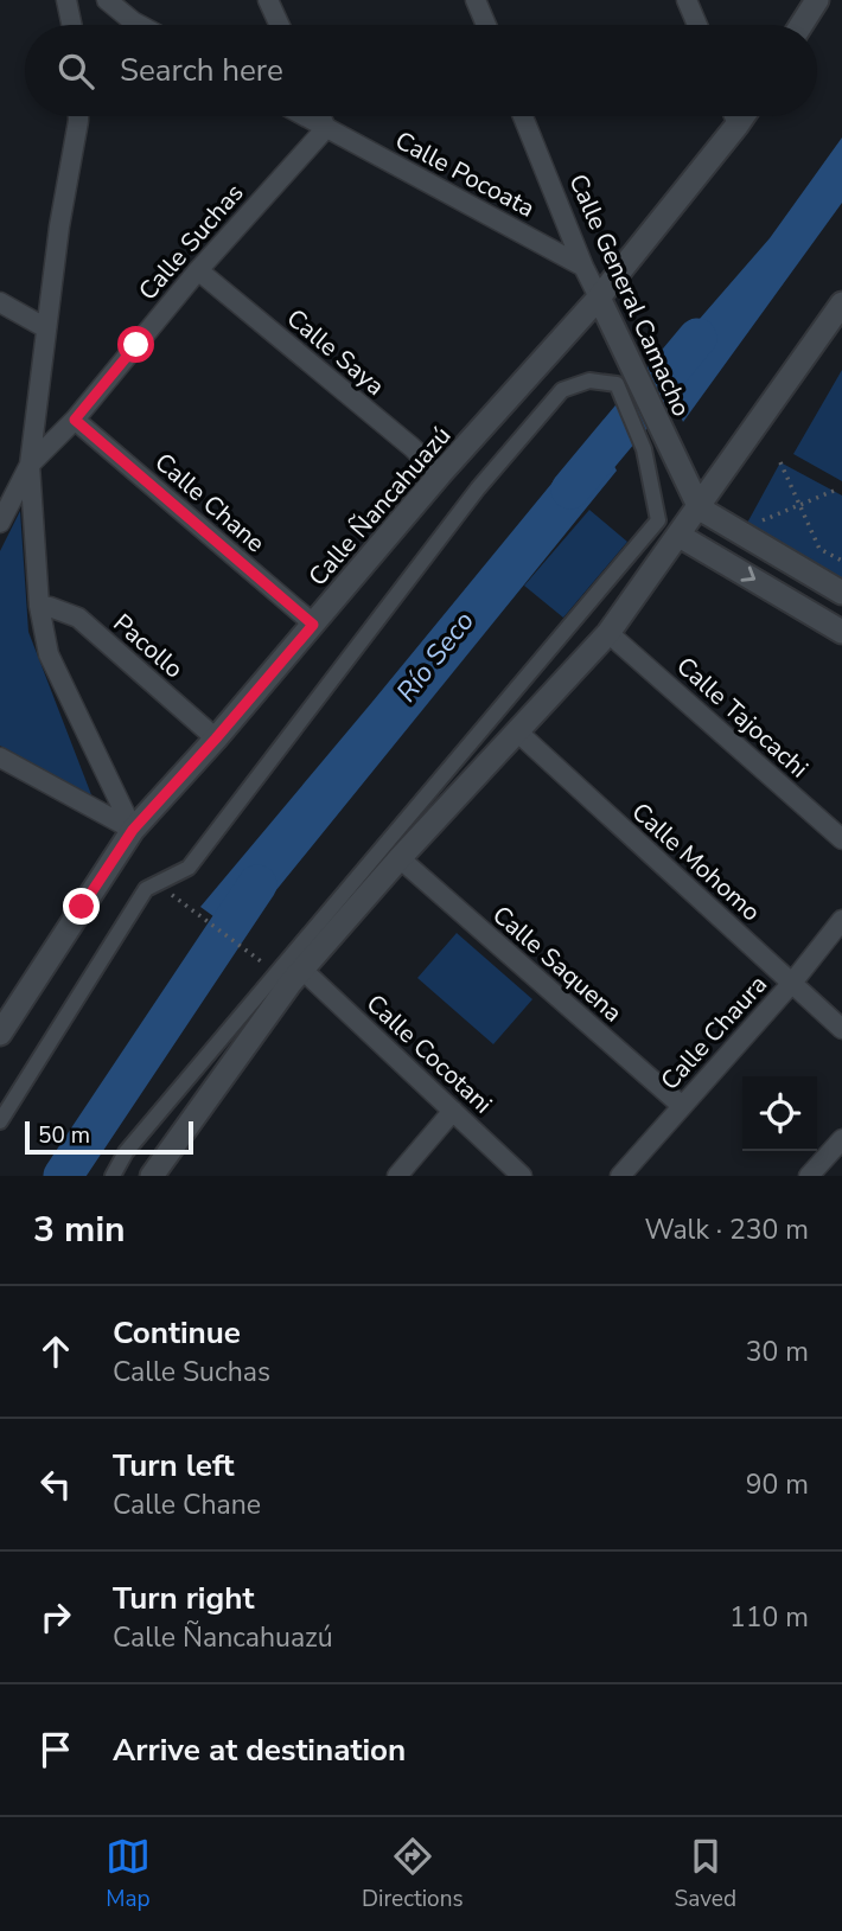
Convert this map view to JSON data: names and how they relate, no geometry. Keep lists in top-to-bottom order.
{
  "streets": {
    "street": [
      "Calle Pocoata",
      "Calle Suchas",
      "Calle General Camacho",
      "Calle Saya",
      "Calle Chane",
      "Calle Ñancahuazú",
      "Pacollo",
      "Calle Tajocachi",
      "Calle Mohomo",
      "Calle Saquena",
      "Calle Chaura",
      "Calle Cocotani"
    ]
  },
  "crossings": [
    ["Calle Pocoata", "Calle Suchas"],
    ["Calle Pocoata", "Calle General Camacho"],
    ["Calle Suchas", "Calle Saya"],
    ["Calle Suchas", "Calle Chane"],
    ["Calle General Camacho", "Calle Ñancahuazú"],
    ["Calle Saya", "Calle Ñancahuazú"],
    ["Calle Chane", "Calle Ñancahuazú"],
    ["Calle Ñancahuazú", "Pacollo"],
    ["Calle Mohomo", "Calle Chaura"],
    ["Calle Saquena", "Calle Chaura"]
  ],
  "water": ["Río Seco"],
  "scale_bar": "50 m",
  "page": {
    "search": "Search here",
    "scale": "50 m",
    "heading": ["3 min", "Walk · 230 m"],
    "list": [
      ["Continue", "Calle Suchas", "30 m"],
      ["Turn left", "Calle Chane", "90 m"],
      ["Turn right", "Calle Ñancahuazú", "110 m"],
      "Arrive at destination"
    ],
    "nav": ["Map", "Directions", "Saved"]
  }
}
